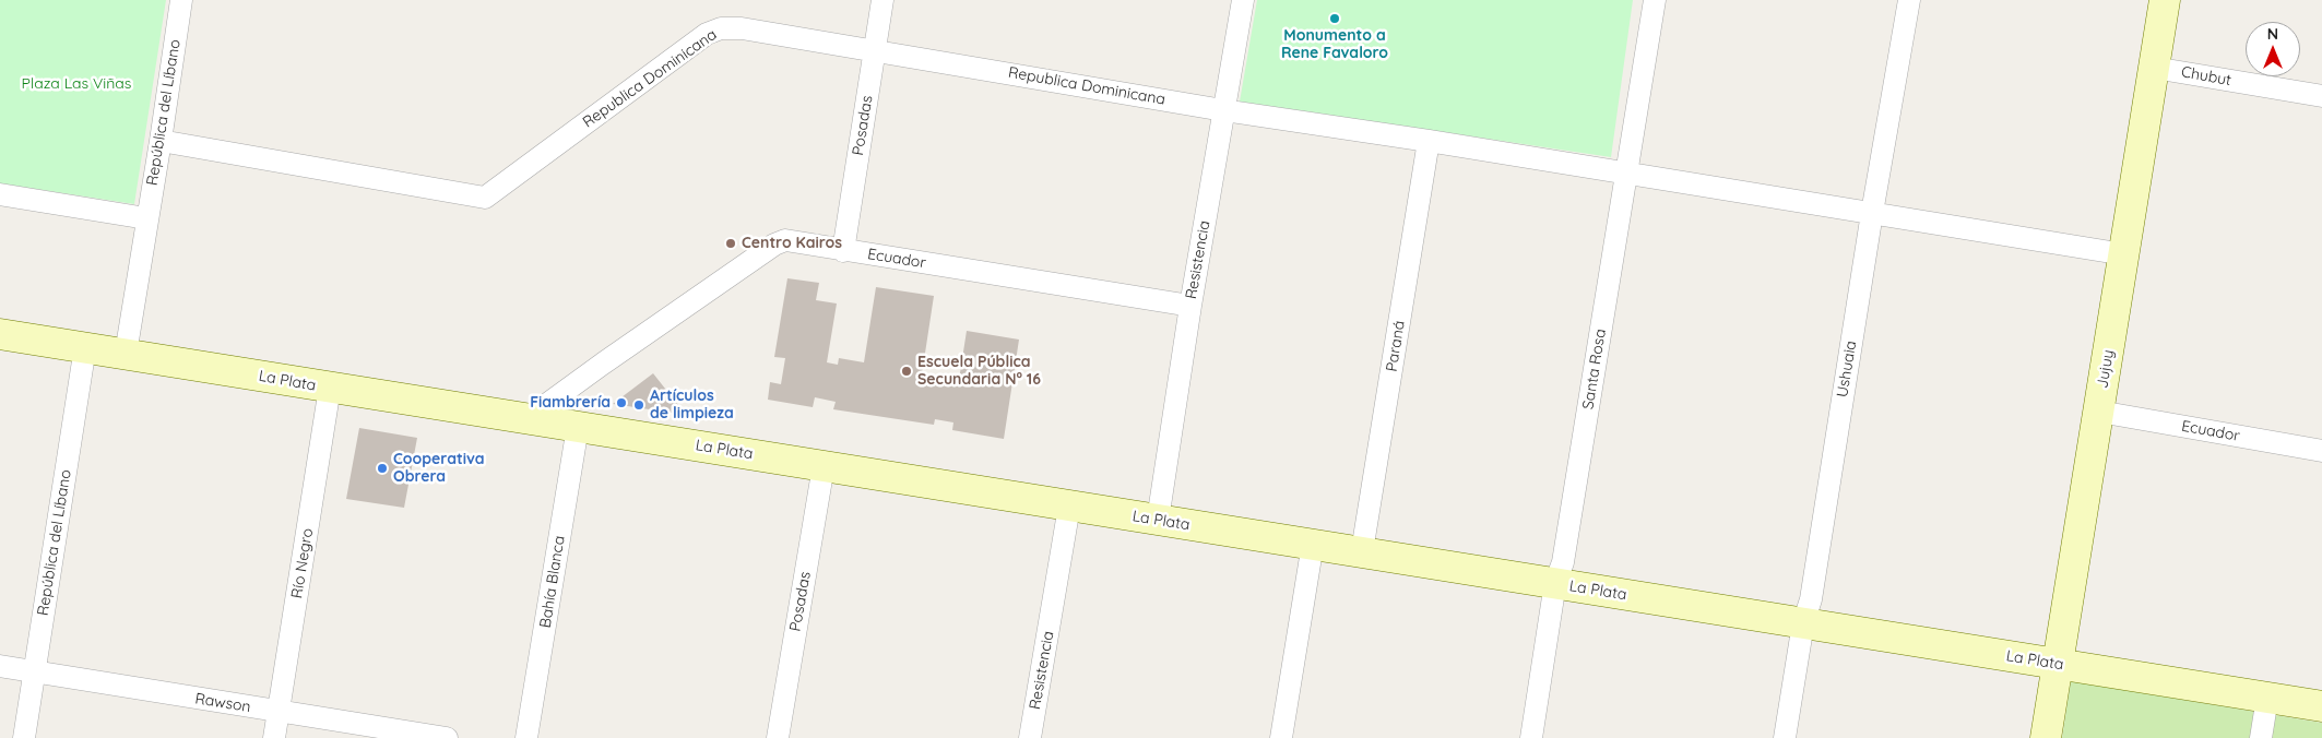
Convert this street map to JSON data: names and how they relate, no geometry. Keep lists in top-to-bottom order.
{
  "streets": {
    "street": [
      "Chubut",
      "Republica Dominicana",
      "República del Líbano",
      "Posadas",
      "Ecuador",
      "Resistencia",
      "Paraná",
      "Santa Rosa",
      "Ushuaia",
      "Jujuy",
      "La Plata",
      "Río Negro",
      "Bahía Blanca",
      "Rawson"
    ]
  },
  "crossings": [
    ["Chubut", "Jujuy"],
    ["Republica Dominicana", "República del Líbano"],
    ["Republica Dominicana", "Posadas"],
    ["Republica Dominicana", "Resistencia"],
    ["Republica Dominicana", "Paraná"],
    ["Republica Dominicana", "Santa Rosa"],
    ["Republica Dominicana", "Ushuaia"],
    ["Republica Dominicana", "Jujuy"],
    ["República del Líbano", "La Plata"],
    ["República del Líbano", "Rawson"],
    ["Posadas", "Ecuador"],
    ["Posadas", "La Plata"],
    ["Ecuador", "Resistencia"],
    ["Ecuador", "Jujuy"],
    ["Ecuador", "La Plata"],
    ["Resistencia", "La Plata"],
    ["Paraná", "La Plata"],
    ["Santa Rosa", "La Plata"],
    ["Ushuaia", "La Plata"],
    ["Jujuy", "La Plata"],
    ["La Plata", "Río Negro"],
    ["La Plata", "Bahía Blanca"],
    ["Río Negro", "Rawson"]
  ],
  "parks": ["Plaza Las Viñas"],
  "places": [
    "Monumento a Rene Favaloro",
    "Centro Kairos",
    "Escuela Pública Secundaria N° 16",
    "Fiambrería",
    "Artículos de limpieza",
    "Cooperativa Obrera"
  ],
  "north": "top"
}
